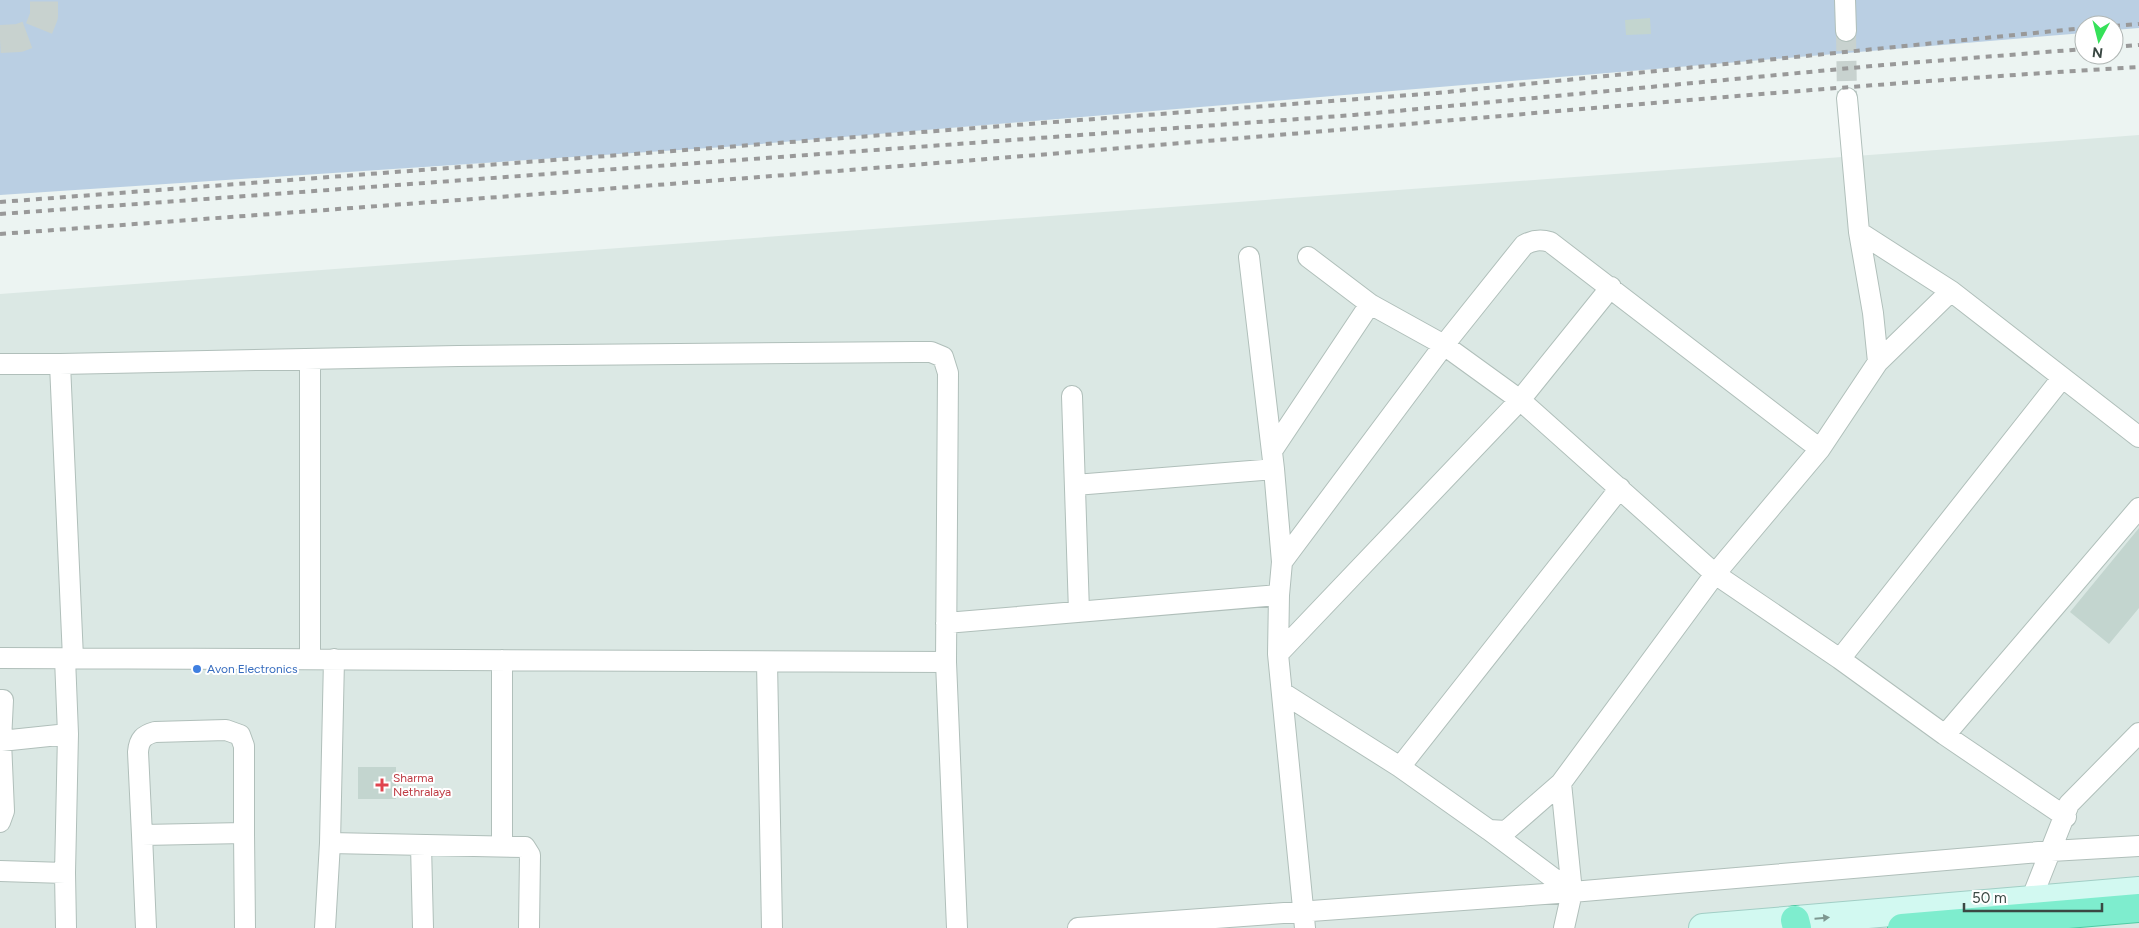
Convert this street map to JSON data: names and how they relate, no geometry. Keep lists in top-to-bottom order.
{
  "places": {
    "other": ["Avon Electronics"],
    "health": ["Sharma Nethralaya"]
  },
  "scale_bar": "50 m",
  "north": "bottom"
}
